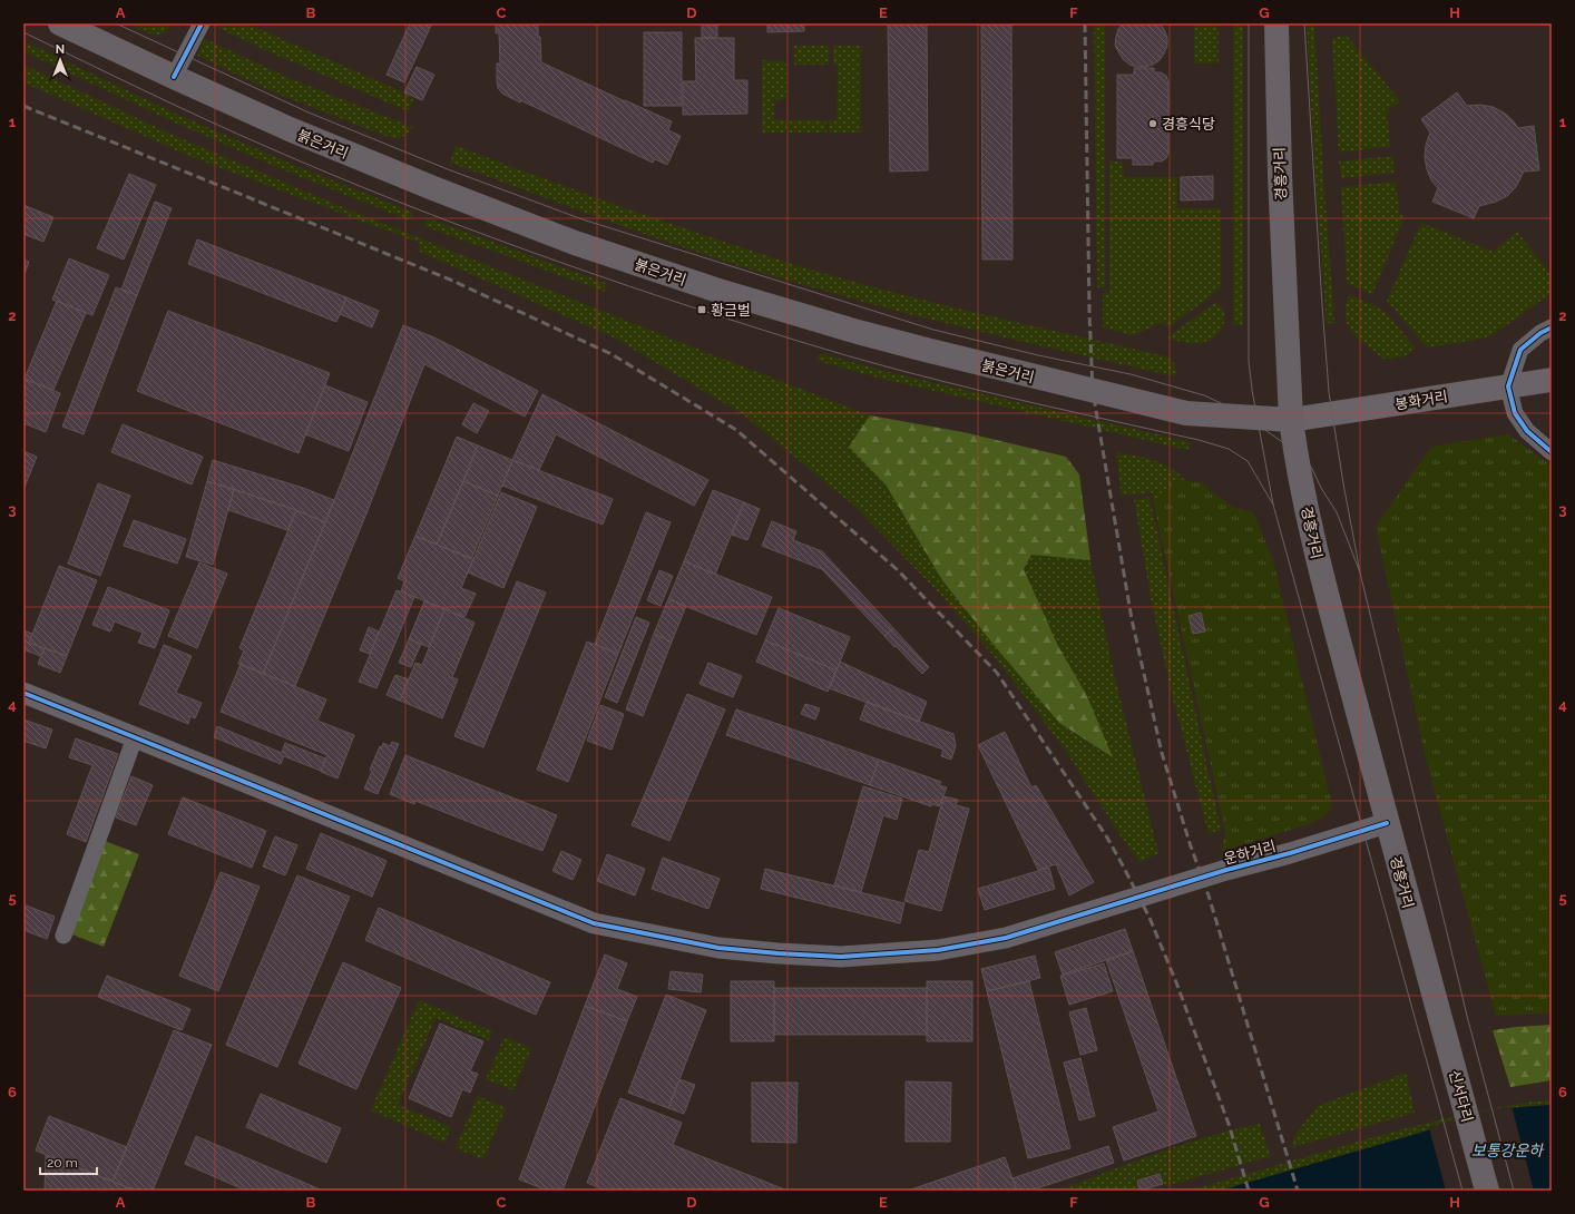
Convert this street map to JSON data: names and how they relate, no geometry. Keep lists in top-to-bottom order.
{
  "streets": {
    "main road": [
      "붉은거리",
      "경흥거리",
      "봉화거리",
      "신서다리"
    ],
    "street": ["운하거리"]
  },
  "crossings": [
    ["붉은거리", "경흥거리"],
    ["붉은거리", "봉화거리"],
    ["경흥거리", "봉화거리"],
    ["경흥거리", "운하거리"],
    ["경흥거리", "신서다리"]
  ],
  "water": ["보통강운하"],
  "places": {
    "other": ["경흥식당"],
    "transit": ["황금벌"]
  },
  "scale_bar": "20 m",
  "north": "top",
  "grid": {
    "columns": [
      "A",
      "B",
      "C",
      "D",
      "E",
      "F",
      "G",
      "H"
    ],
    "rows": [
      "1",
      "2",
      "3",
      "4",
      "5",
      "6"
    ]
  }
}
